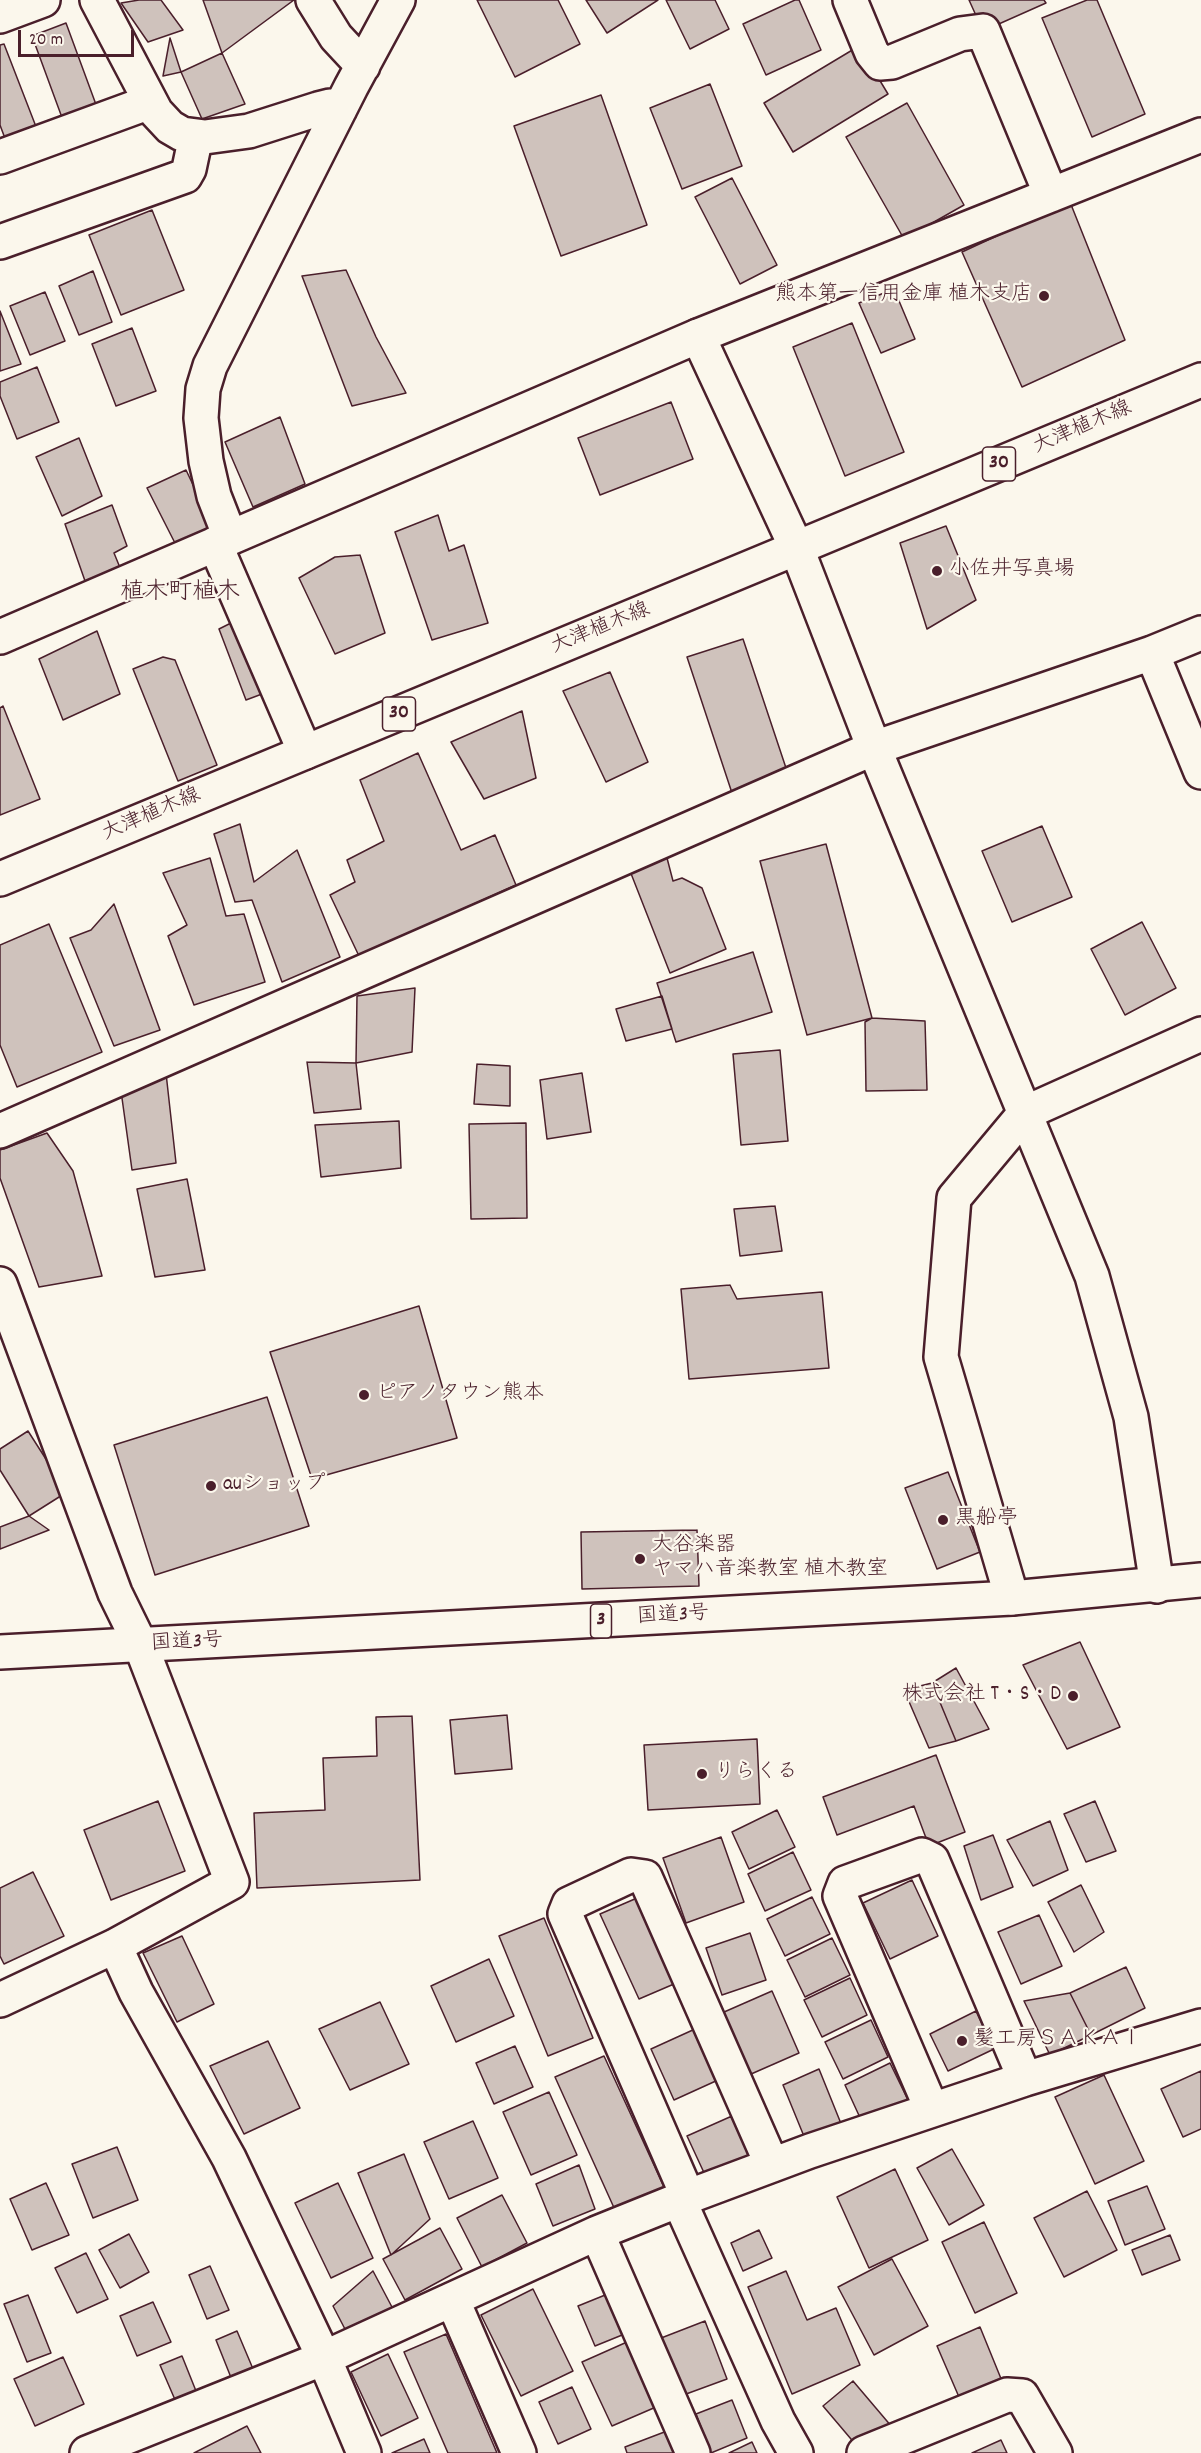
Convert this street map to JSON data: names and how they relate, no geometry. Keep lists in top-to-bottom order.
{
  "streets": {
    "main road": [
      "大津植木線",
      "30",
      "国道3号",
      "3"
    ]
  },
  "districts": ["植木町植木"],
  "places": [
    "熊本第一信用金庫 植木支店",
    "小佐井写真場",
    "ピアノタウン熊本",
    "auショップ",
    "黒船亭",
    "大谷楽器 ヤマハ音楽教室 植木教室",
    "株式会社 T・S・D",
    "りらくる",
    "髪工房ＳＡＫＡＩ"
  ],
  "scale_bar": "20 m"
}
